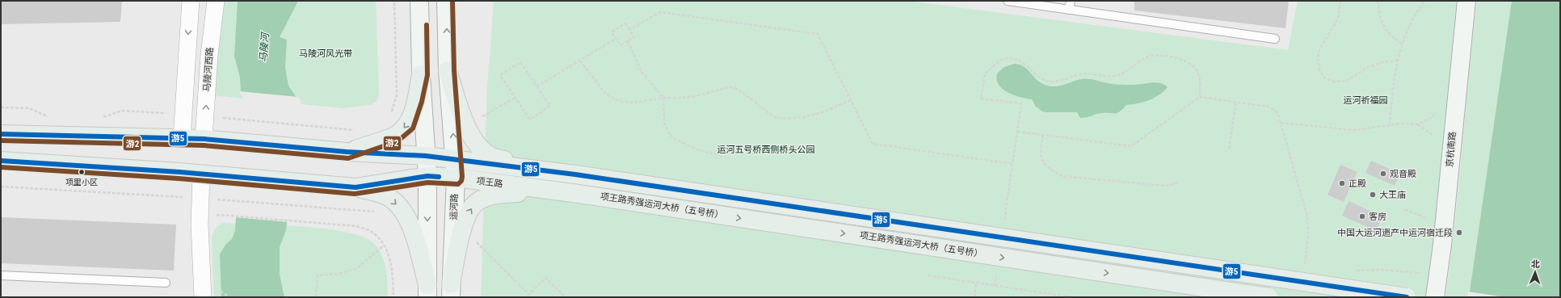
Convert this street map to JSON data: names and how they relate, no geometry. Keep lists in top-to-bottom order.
{
  "streets": {
    "main road": ["项王路", "项王路秀强运河大桥（五号桥）"],
    "street": ["马陵河西路", "京杭南路", "运河路"]
  },
  "crossings": [
    ["项王路", "项王路秀强运河大桥（五号桥）"],
    ["项王路", "运河路"]
  ],
  "water": ["马陵河"],
  "parks": ["马陵河风光带", "运河祈福园", "运河五号桥西侧桥头公园"],
  "places": [
    "项里小区",
    "观音殿",
    "正殿",
    "大王庙",
    "客房",
    "中国大运河遗产中运河宿迁段"
  ],
  "lines": ["transit line 游2", "transit line 游5"],
  "north": "top"
}
